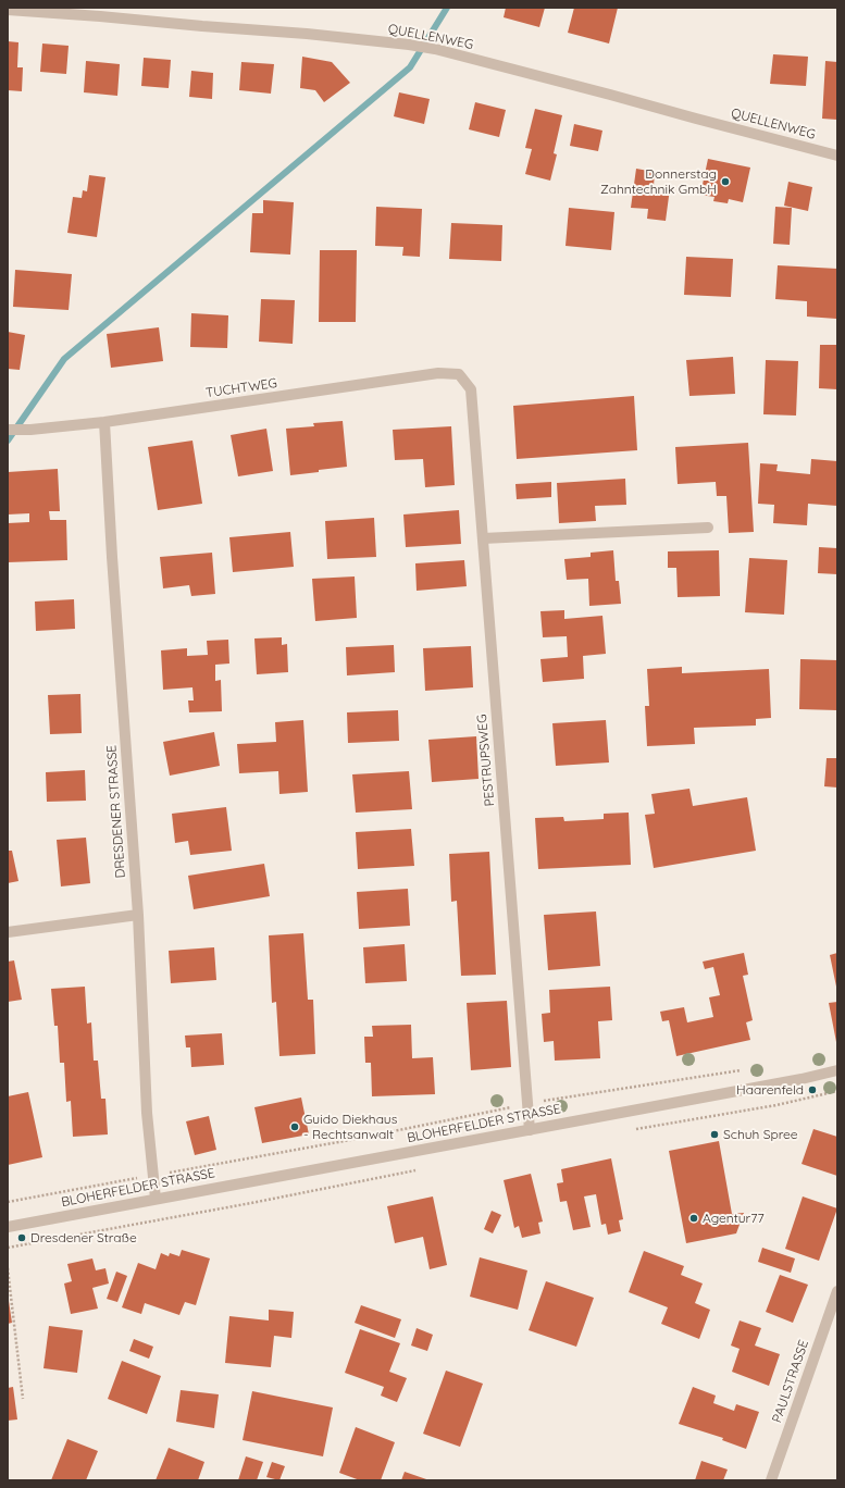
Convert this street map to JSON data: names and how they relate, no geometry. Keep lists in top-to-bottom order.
{
  "streets": {
    "street": [
      "QUELLENWEG",
      "TUCHTWEG",
      "PESTRUPSWEG",
      "DRESDENER STRASSE",
      "BLOHERFELDER STRASSE",
      "PAULSTRASSE"
    ]
  },
  "crossings": [
    ["TUCHTWEG", "PESTRUPSWEG"],
    ["TUCHTWEG", "DRESDENER STRASSE"],
    ["PESTRUPSWEG", "BLOHERFELDER STRASSE"],
    ["DRESDENER STRASSE", "BLOHERFELDER STRASSE"]
  ],
  "places": [
    "Donnerstag Zahntechnik GmbH",
    "Haarenfeld",
    "Guido Diekhaus - Rechtsanwalt",
    "Schuh Spree",
    "Agentur77",
    "Dresdener Straße"
  ]
}
